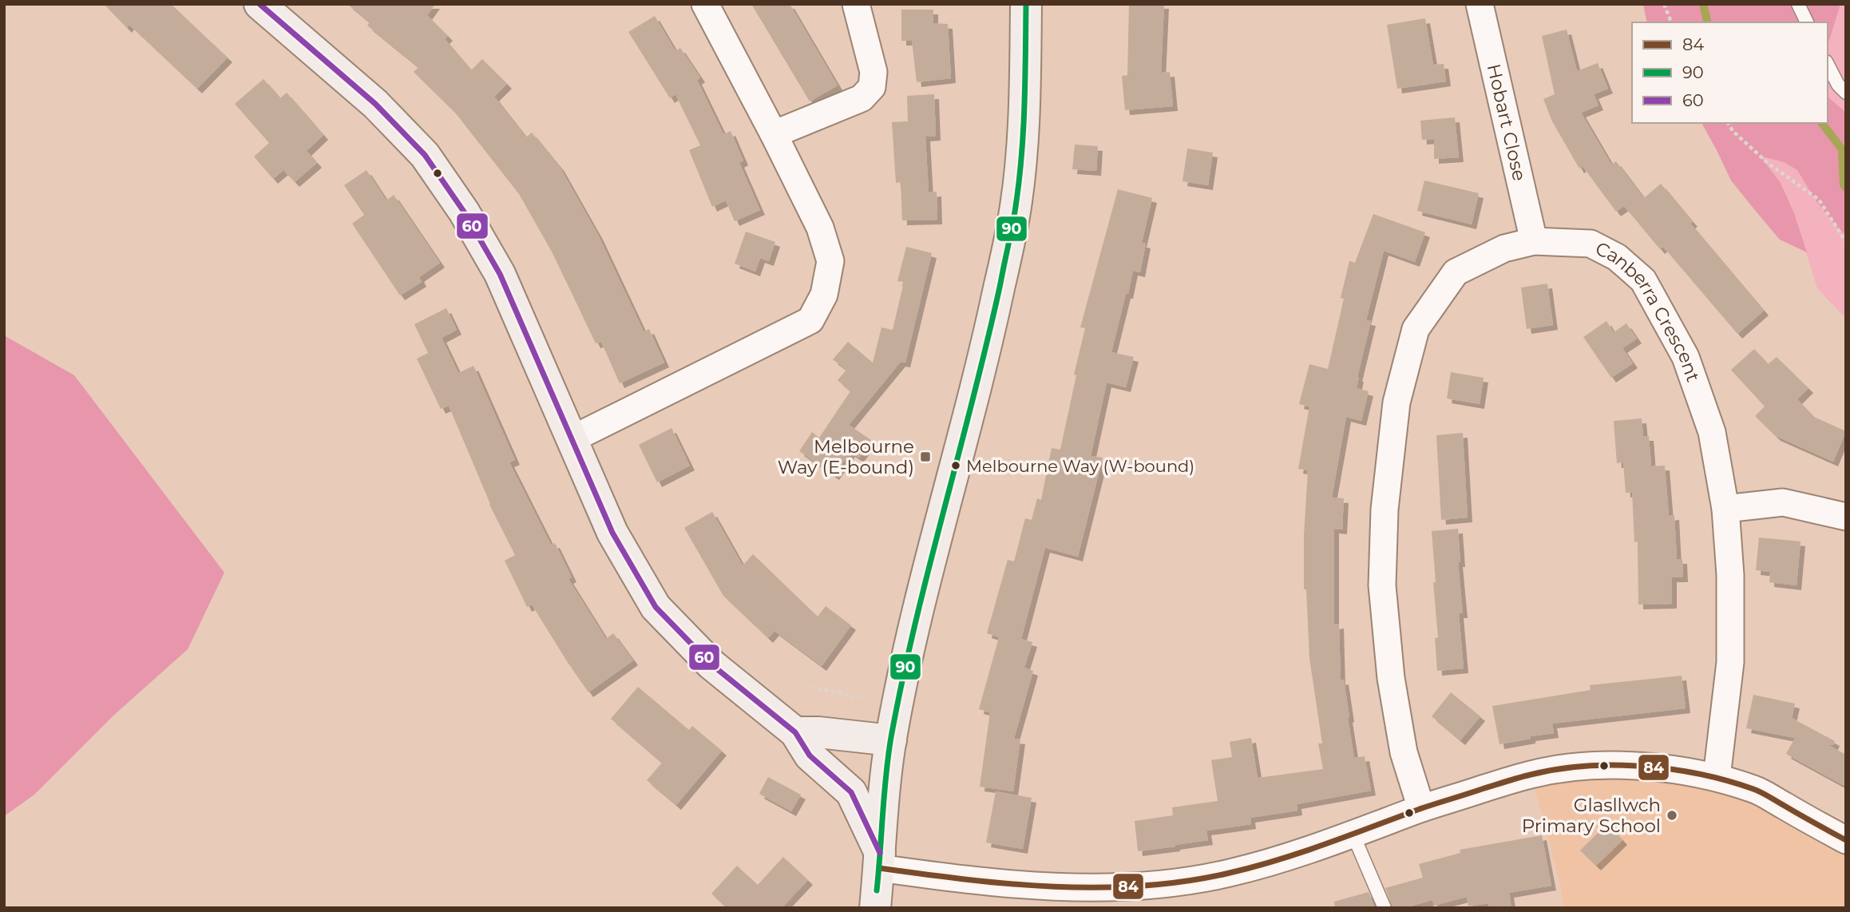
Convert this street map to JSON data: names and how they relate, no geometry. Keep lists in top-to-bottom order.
{
  "streets": {
    "street": ["Hobart Close", "Canberra Crescent"]
  },
  "crossings": [
    ["Hobart Close", "Canberra Crescent"]
  ],
  "places": {
    "transit": ["Melbourne Way (E-bound)"],
    "other": ["Melbourne Way (W-bound)", "Glasllwch Primary School"]
  },
  "lines": ["transit line 90", "transit line 60", "transit line 84"],
  "legend": ["84", "90", "60"]
}
